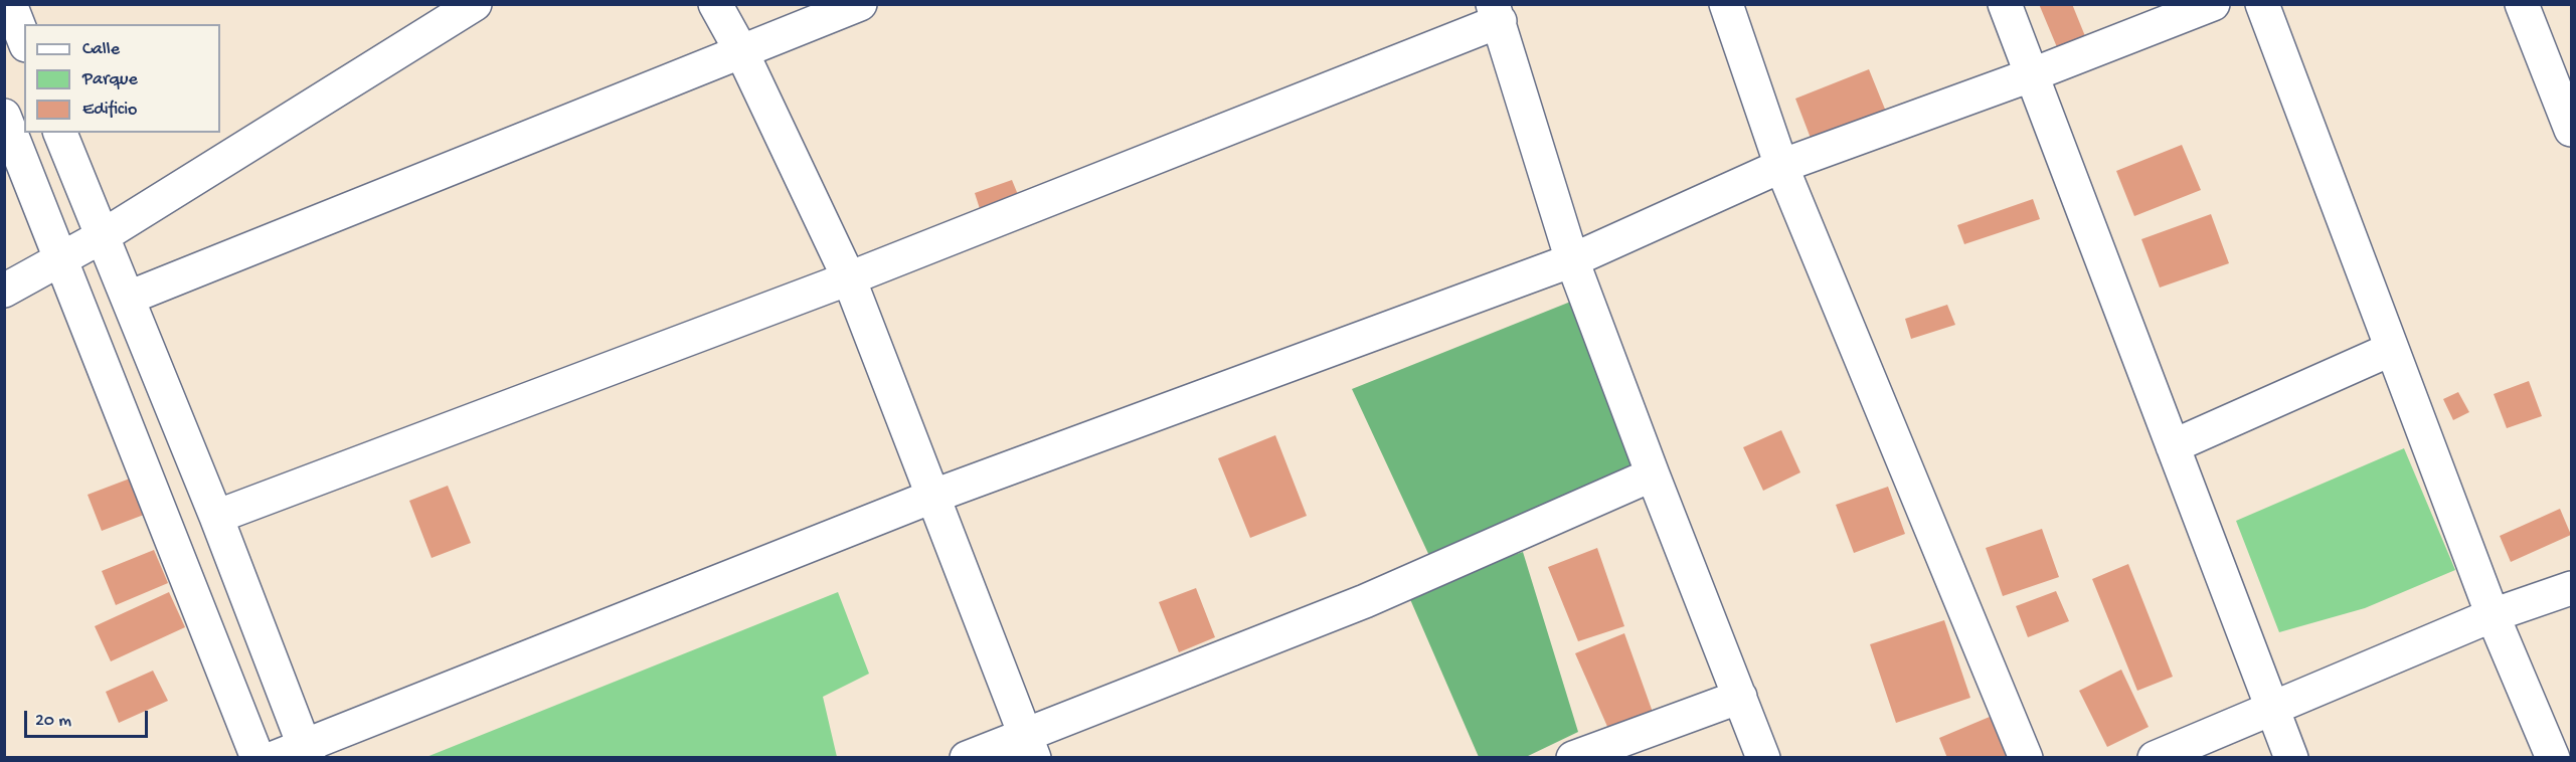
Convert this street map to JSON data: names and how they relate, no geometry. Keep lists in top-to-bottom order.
{
  "legend": ["Calle", "Parque", "Edificio"],
  "scale_bar": "20 m"
}
